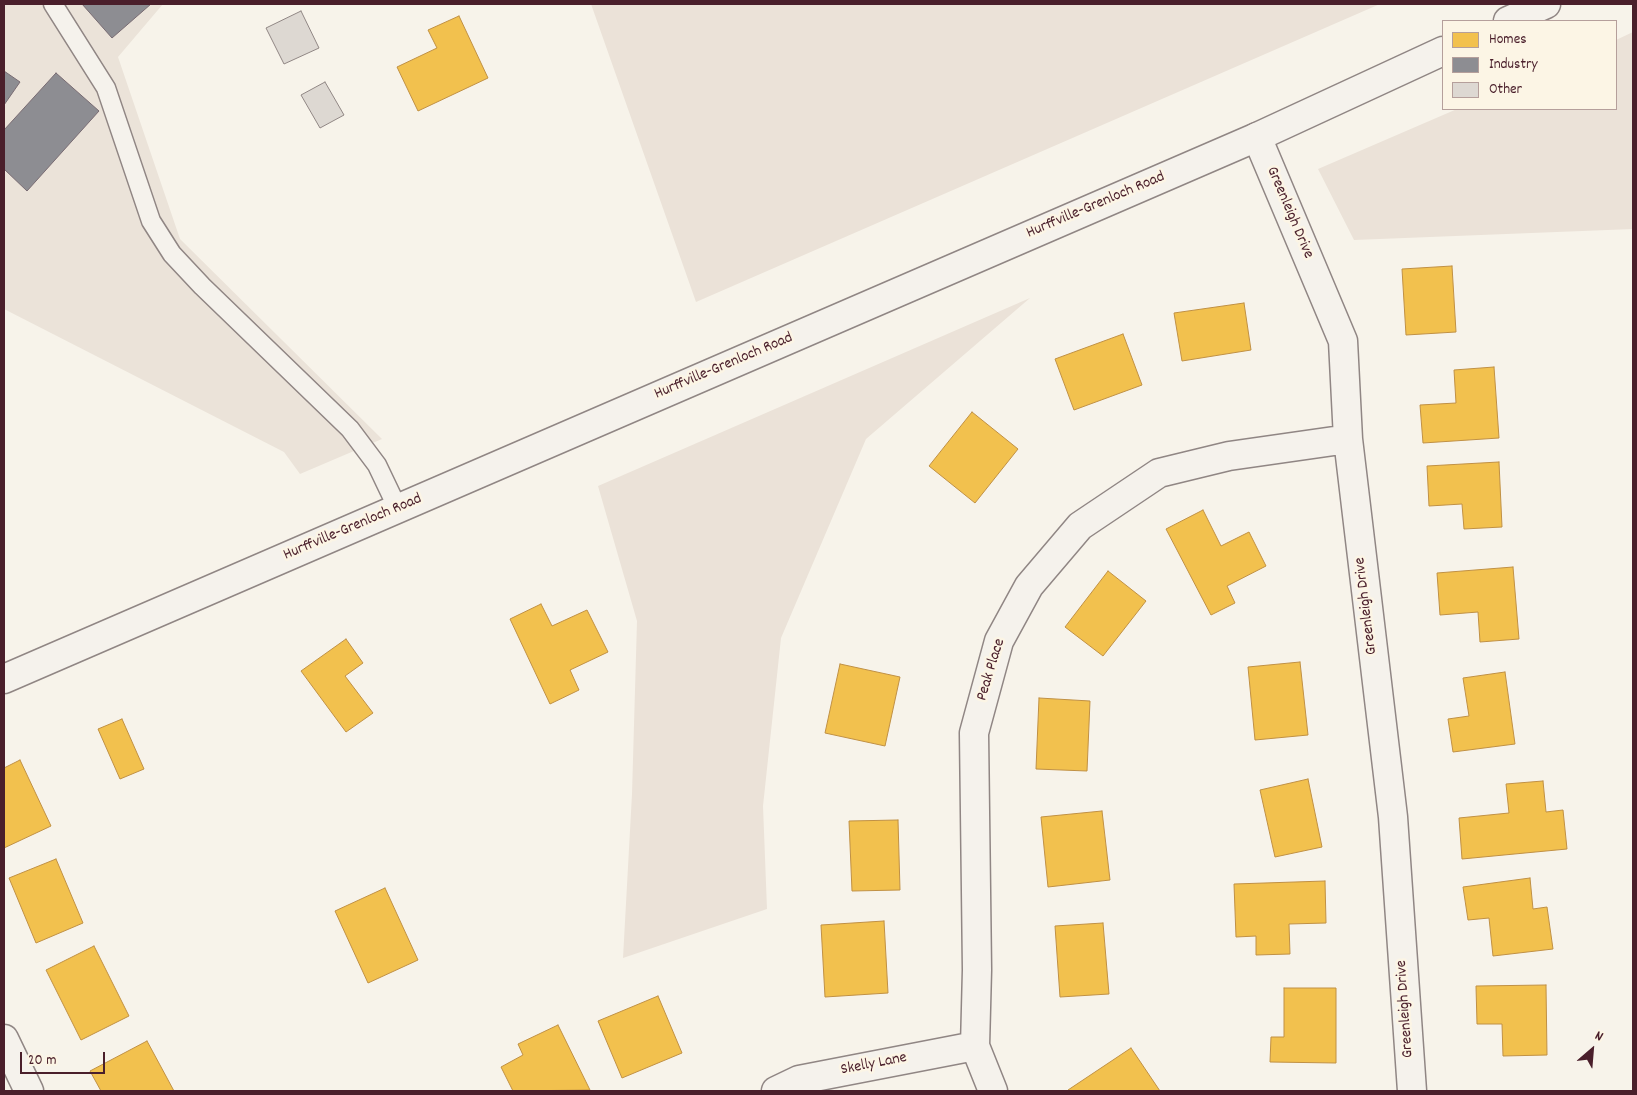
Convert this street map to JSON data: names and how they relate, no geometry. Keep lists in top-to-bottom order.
{
  "streets": {
    "street": [
      "Hurffville-Grenloch Road",
      "Greenleigh Drive",
      "Peak Place",
      "Skelly Lane"
    ]
  },
  "crossings": [
    ["Hurffville-Grenloch Road", "Greenleigh Drive"],
    ["Greenleigh Drive", "Peak Place"],
    ["Peak Place", "Skelly Lane"]
  ],
  "legend": ["Homes", "Industry", "Other"],
  "scale_bar": "20 m",
  "north": "top right"
}
